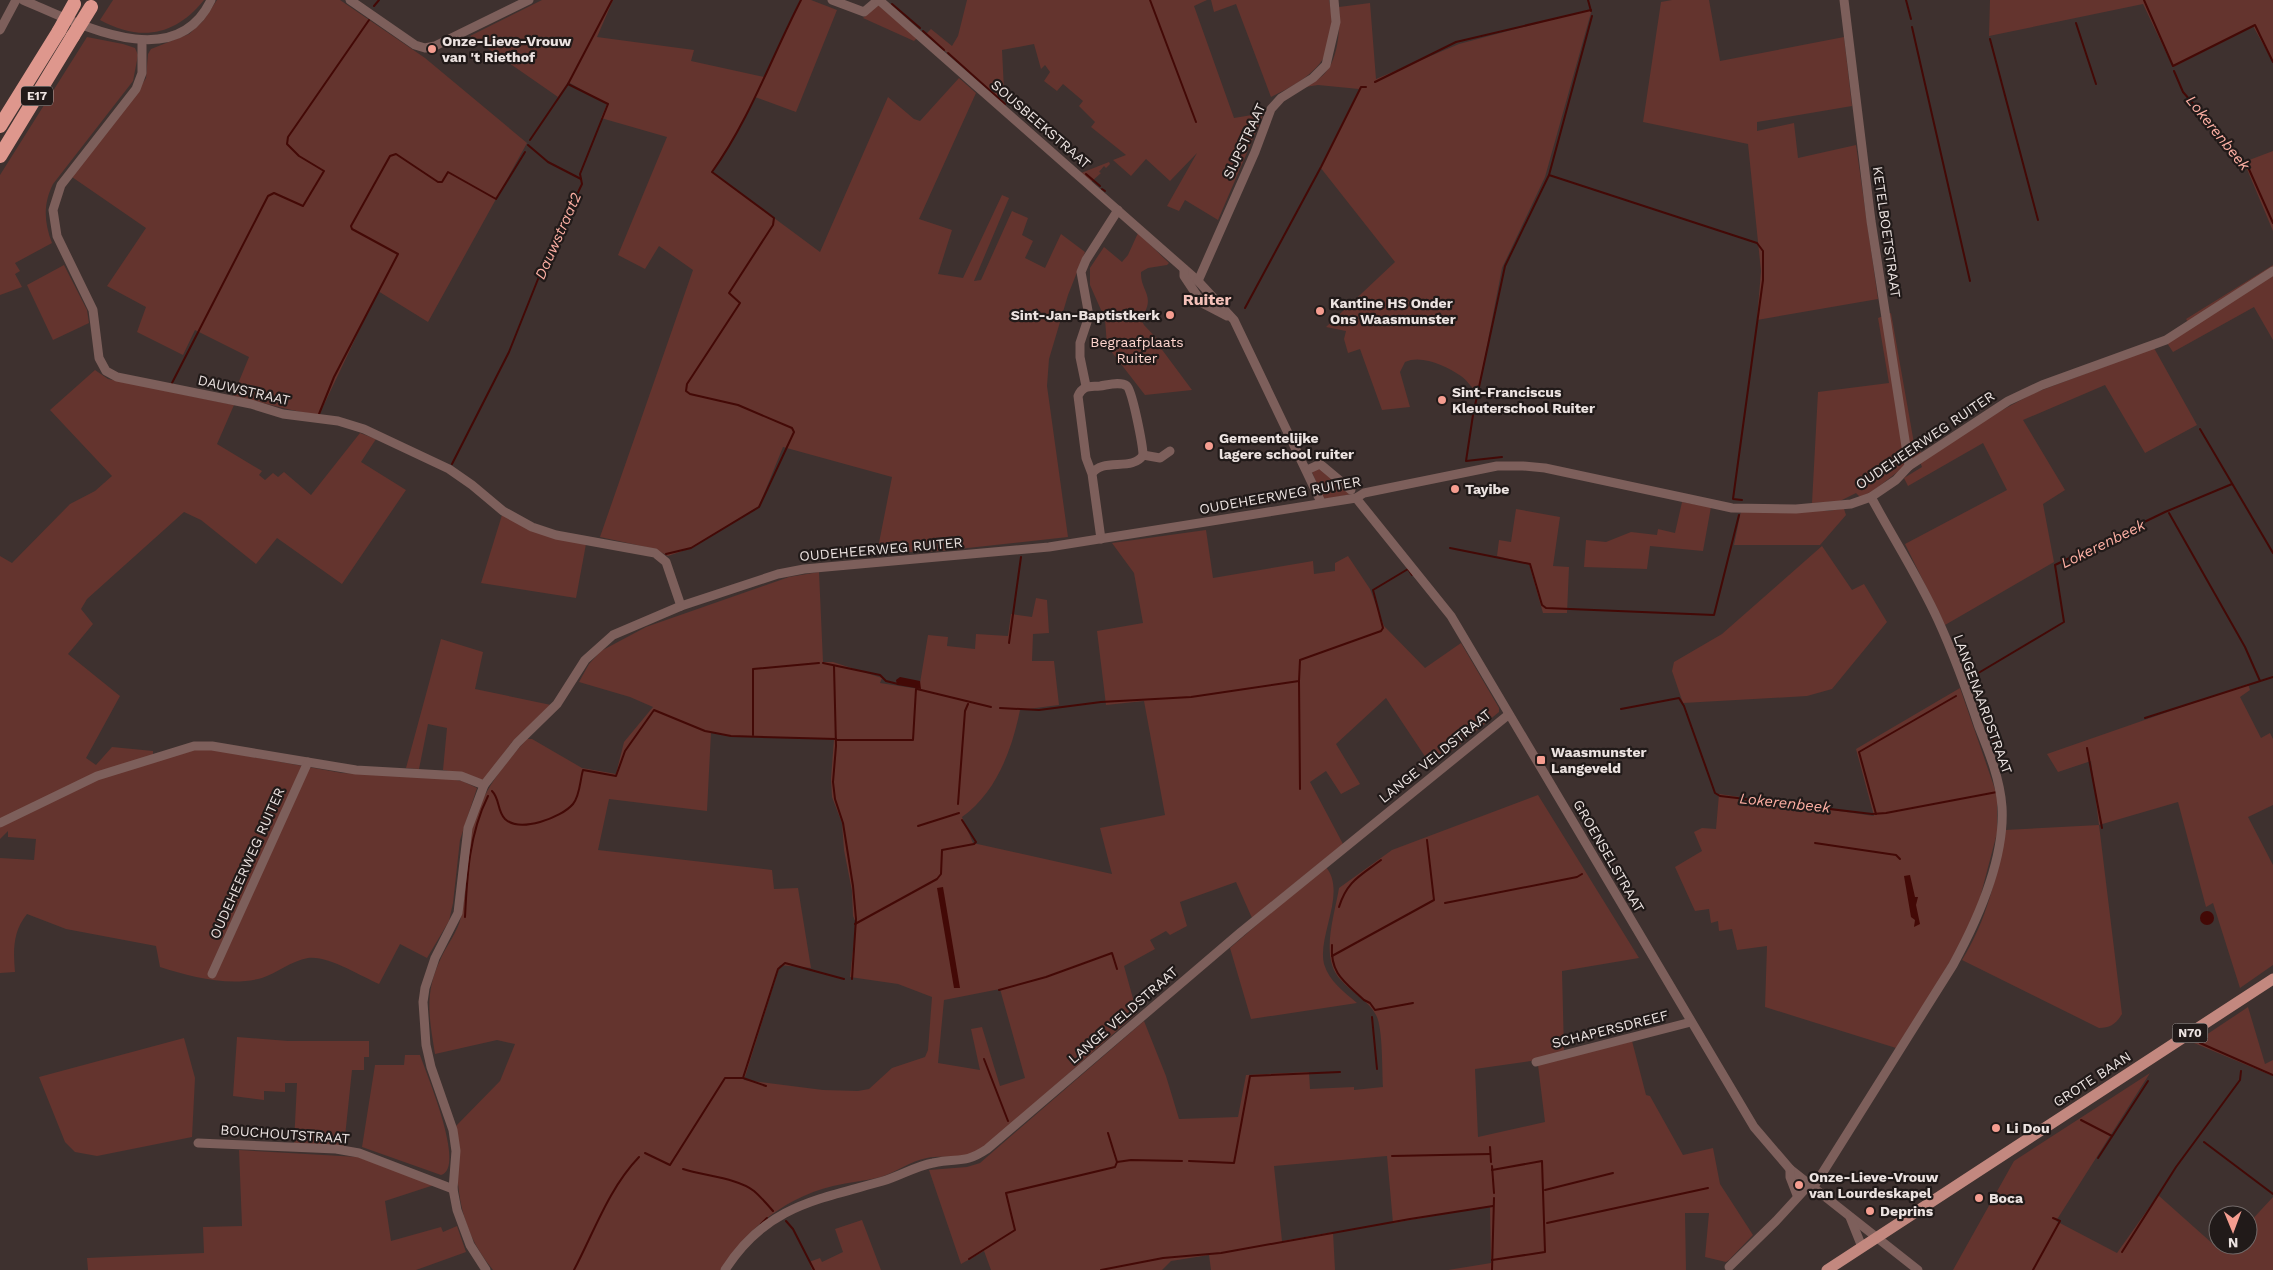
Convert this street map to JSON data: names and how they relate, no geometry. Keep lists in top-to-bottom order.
{
  "streets": {
    "highway": ["E17"],
    "main road": ["N70", "GROTE BAAN"],
    "street": [
      "SOUSBEEKSTRAAT",
      "SIJPSTRAAT",
      "KETELBOETSTRAAT",
      "DAUWSTRAAT",
      "OUDEHEERWEG RUITER",
      "LANGENAARDSTRAAT",
      "LANGE VELDSTRAAT",
      "GROENSELSTRAAT",
      "SCHAPERSDREEF",
      "BOUCHOUTSTRAAT"
    ]
  },
  "crossings": [
    ["SOUSBEEKSTRAAT", "SIJPSTRAAT"],
    ["SOUSBEEKSTRAAT", "OUDEHEERWEG RUITER"],
    ["KETELBOETSTRAAT", "OUDEHEERWEG RUITER"],
    ["DAUWSTRAAT", "OUDEHEERWEG RUITER"],
    ["OUDEHEERWEG RUITER", "LANGENAARDSTRAAT"],
    ["OUDEHEERWEG RUITER", "GROENSELSTRAAT"],
    ["OUDEHEERWEG RUITER", "BOUCHOUTSTRAAT"],
    ["LANGENAARDSTRAAT", "GROENSELSTRAAT"],
    ["LANGE VELDSTRAAT", "GROENSELSTRAAT"],
    ["GROENSELSTRAAT", "SCHAPERSDREEF"],
    ["GROENSELSTRAAT", "GROTE BAAN"]
  ],
  "districts": ["Ruiter"],
  "water": ["Lokerenbeek", "Dauwstraat2"],
  "parks": ["Begraafplaats Ruiter"],
  "places": {
    "other": [
      "Onze-Lieve-Vrouw van 't Riethof",
      "Kantine HS Onder Ons Waasmunster",
      "Sint-Jan-Baptistkerk",
      "Sint-Franciscus Kleuterschool Ruiter",
      "Gemeentelijke lagere school ruiter",
      "Tayibe",
      "Li Dou",
      "Onze-Lieve-Vrouw van Lourdeskapel",
      "Boca",
      "Deprins"
    ],
    "transit": ["Waasmunster Langeveld"]
  },
  "north": "bottom"
}
